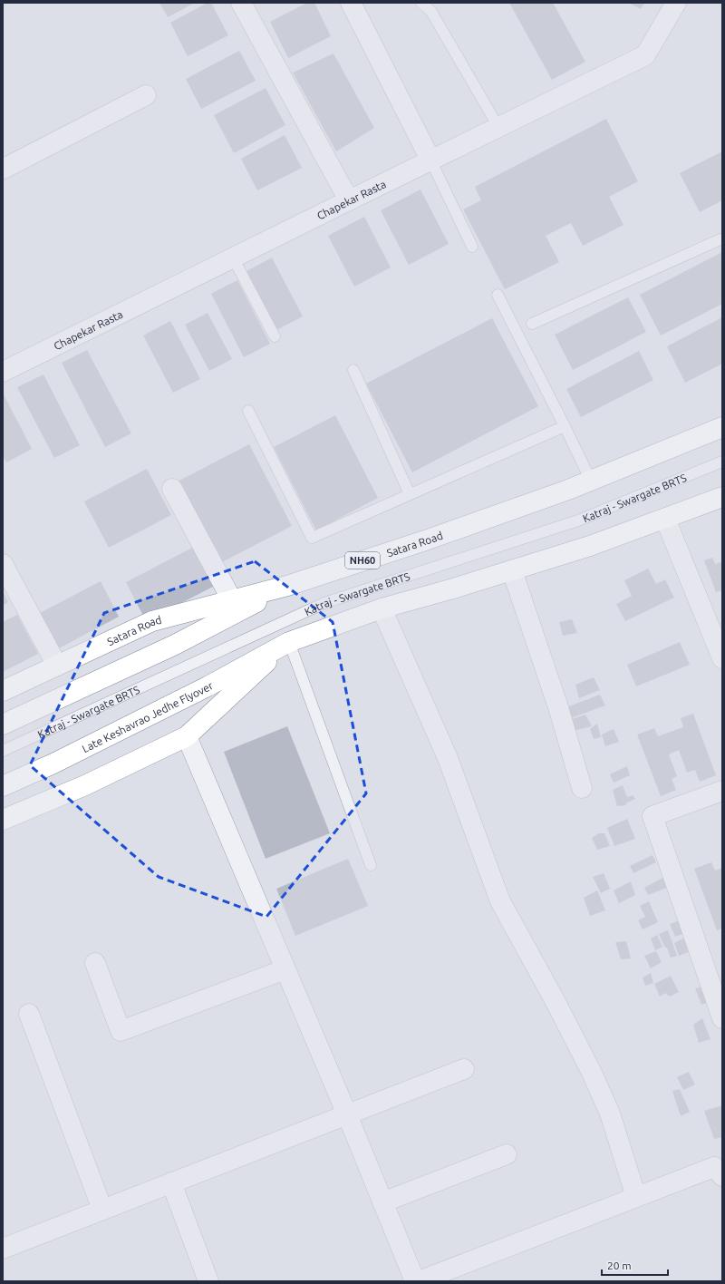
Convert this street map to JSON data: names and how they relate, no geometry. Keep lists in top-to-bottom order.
{
  "streets": {
    "highway": ["Satara Road", "NH60", "Late Keshavrao Jedhe Flyover"],
    "street": ["Chapekar Rasta"],
    "lane": ["Katraj - Swargate BRTS"]
  },
  "scale_bar": "20 m"
}
